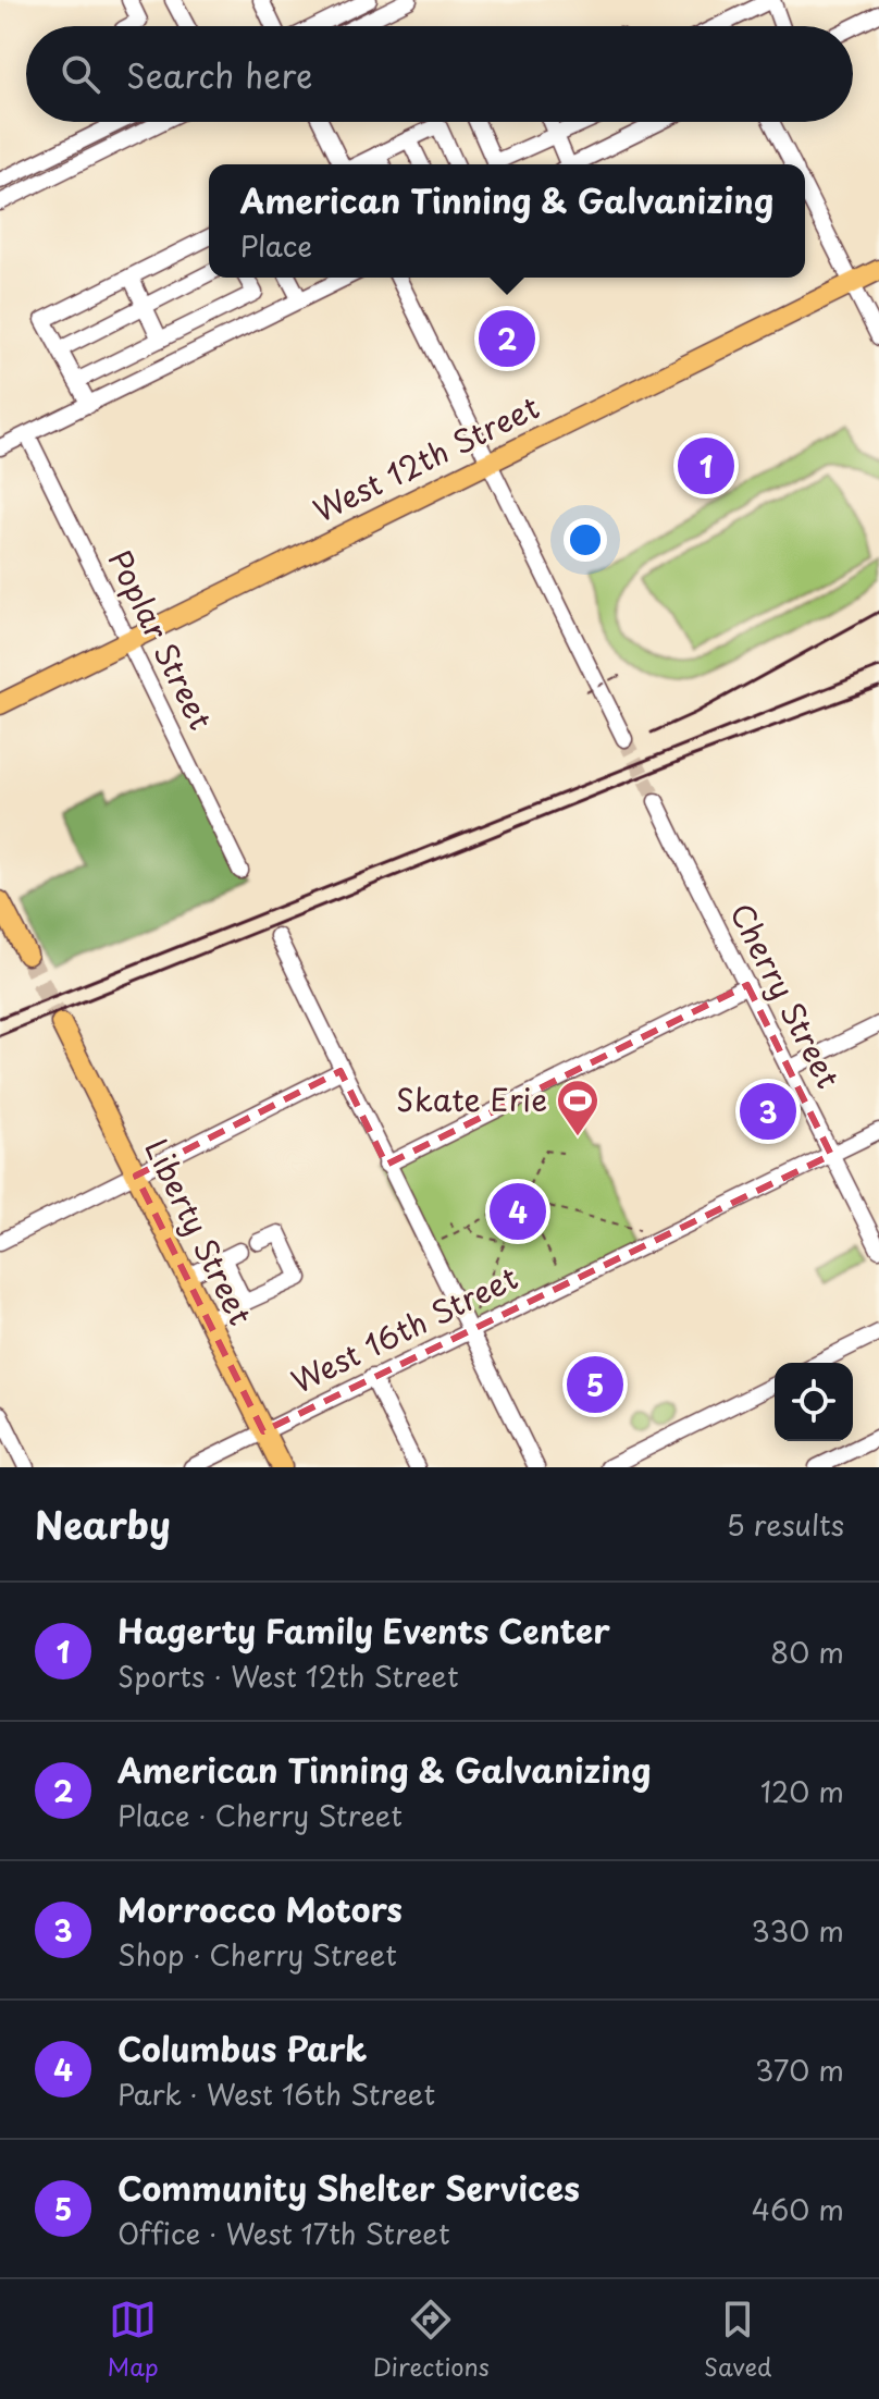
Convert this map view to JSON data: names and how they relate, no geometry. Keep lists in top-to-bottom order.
{
  "streets": {
    "main road": ["West 12th Street", "Liberty Street"],
    "street": ["Poplar Street", "Cherry Street", "West 16th Street"]
  },
  "crossings": [
    ["West 12th Street", "Poplar Street"],
    ["Cherry Street", "West 16th Street"],
    ["Liberty Street", "West 16th Street"]
  ],
  "places": {
    "sports": ["Skate Erie"]
  },
  "page": {
    "search": "Search here",
    "popup": ["American Tinning & Galvanizing", "Place"],
    "pins": [
      "2",
      "1",
      "3",
      "4",
      "5"
    ],
    "heading": ["Nearby", "5 results"],
    "list": [
      {
        "mark": "1",
        "name": "Hagerty Family Events Center",
        "note": "Sports · West 12th Street",
        "value": "80 m"
      },
      {
        "mark": "2",
        "name": "American Tinning & Galvanizing",
        "note": "Place · Cherry Street",
        "value": "120 m"
      },
      {
        "mark": "3",
        "name": "Morrocco Motors",
        "note": "Shop · Cherry Street",
        "value": "330 m"
      },
      {
        "mark": "4",
        "name": "Columbus Park",
        "note": "Park · West 16th Street",
        "value": "370 m"
      },
      {
        "mark": "5",
        "name": "Community Shelter Services",
        "note": "Office · West 17th Street",
        "value": "460 m"
      }
    ],
    "nav": ["Map", "Directions", "Saved"]
  }
}
